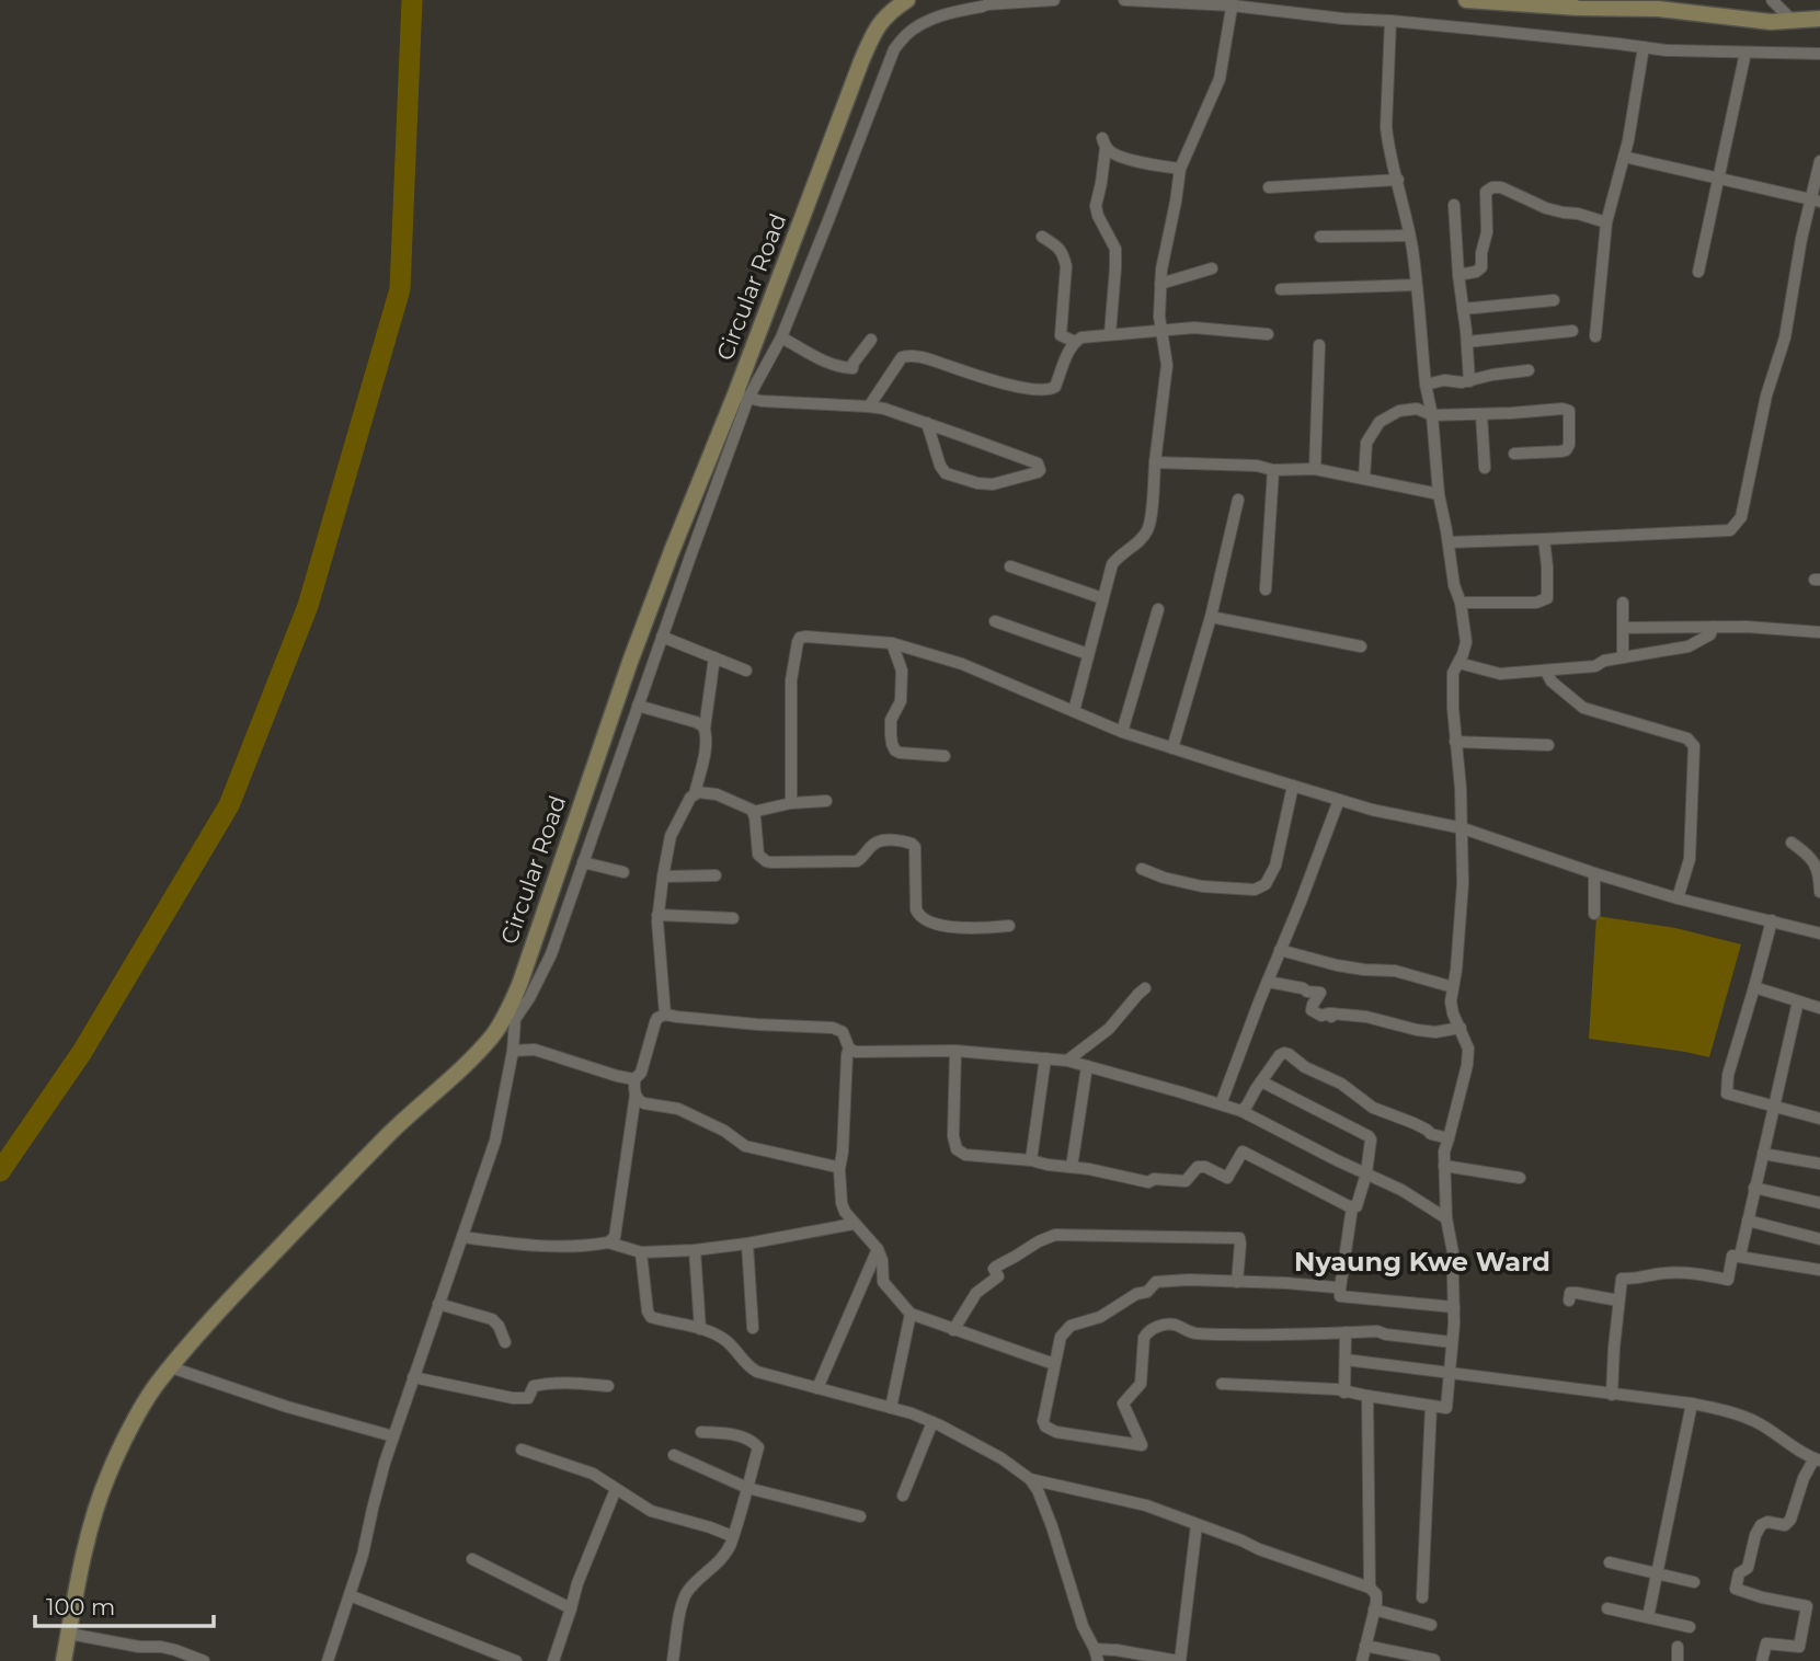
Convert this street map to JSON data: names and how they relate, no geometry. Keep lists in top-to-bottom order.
{
  "streets": {
    "main road": ["Circular Road"]
  },
  "districts": ["Nyaung Kwe Ward"],
  "scale_bar": "100 m"
}
